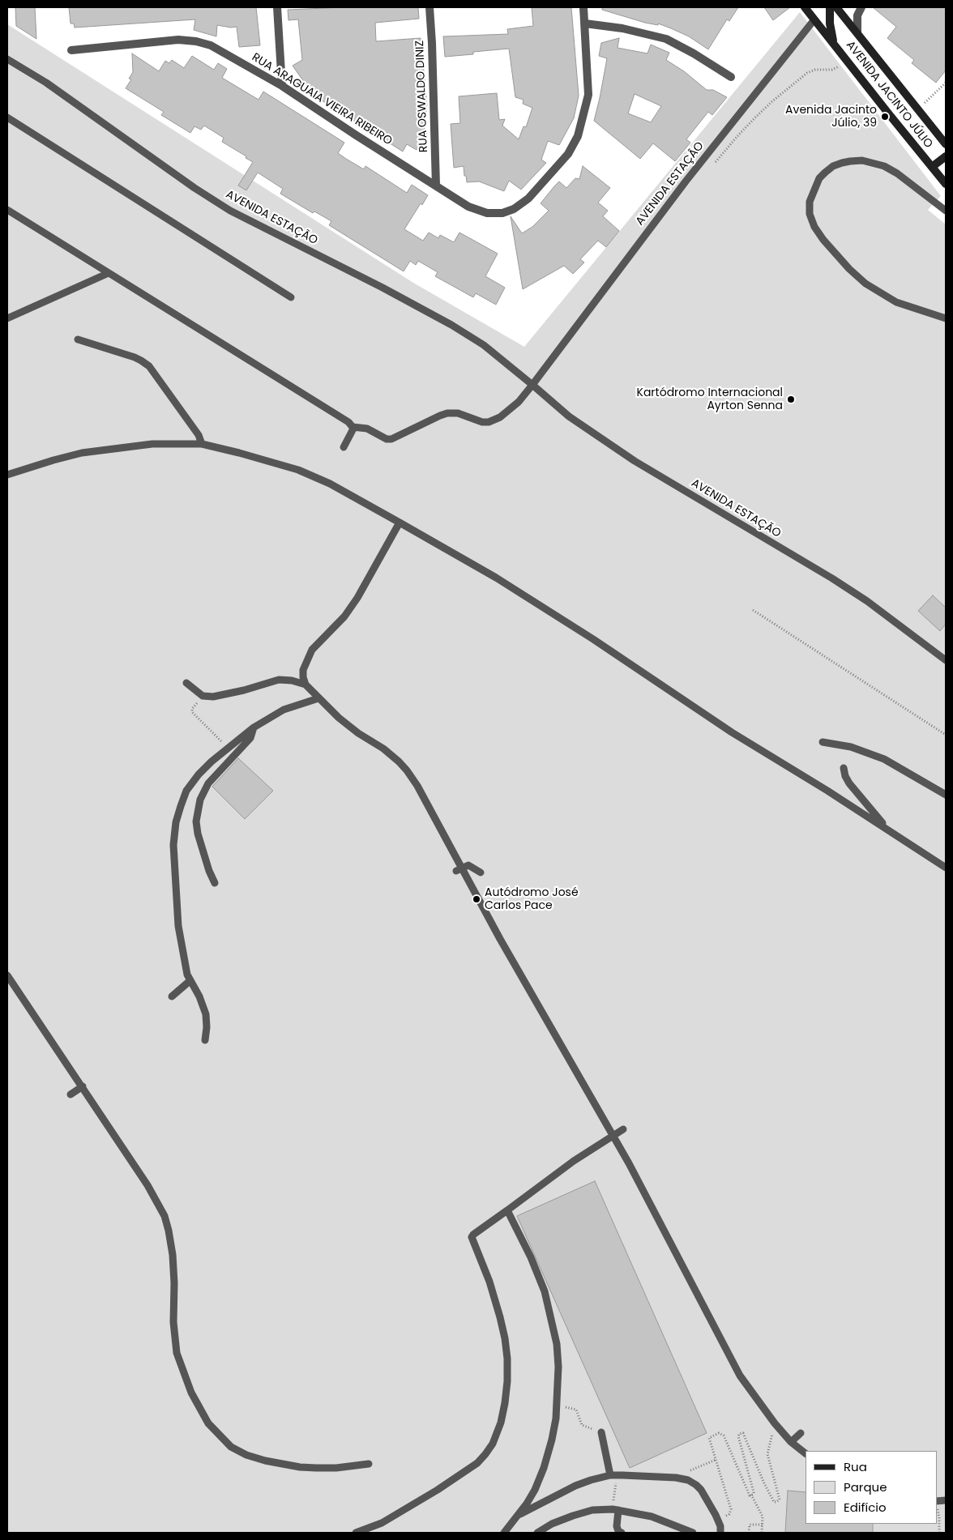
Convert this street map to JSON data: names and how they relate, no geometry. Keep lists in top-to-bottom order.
{
  "streets": {
    "street": ["AVENIDA JACINTO JÚLIO", "RUA OSWALDO DINIZ", "RUA ARAGUAIA VIEIRA RIBEIRO"],
    "lane": ["AVENIDA ESTAÇÃO"]
  },
  "crossings": [
    ["AVENIDA JACINTO JÚLIO", "AVENIDA ESTAÇÃO"],
    ["RUA OSWALDO DINIZ", "RUA ARAGUAIA VIEIRA RIBEIRO"]
  ],
  "places": ["Avenida Jacinto Júlio, 39", "Kartódromo Internacional Ayrton Senna", "Autódromo José Carlos Pace"],
  "legend": ["Rua", "Parque", "Edifício"]
}
